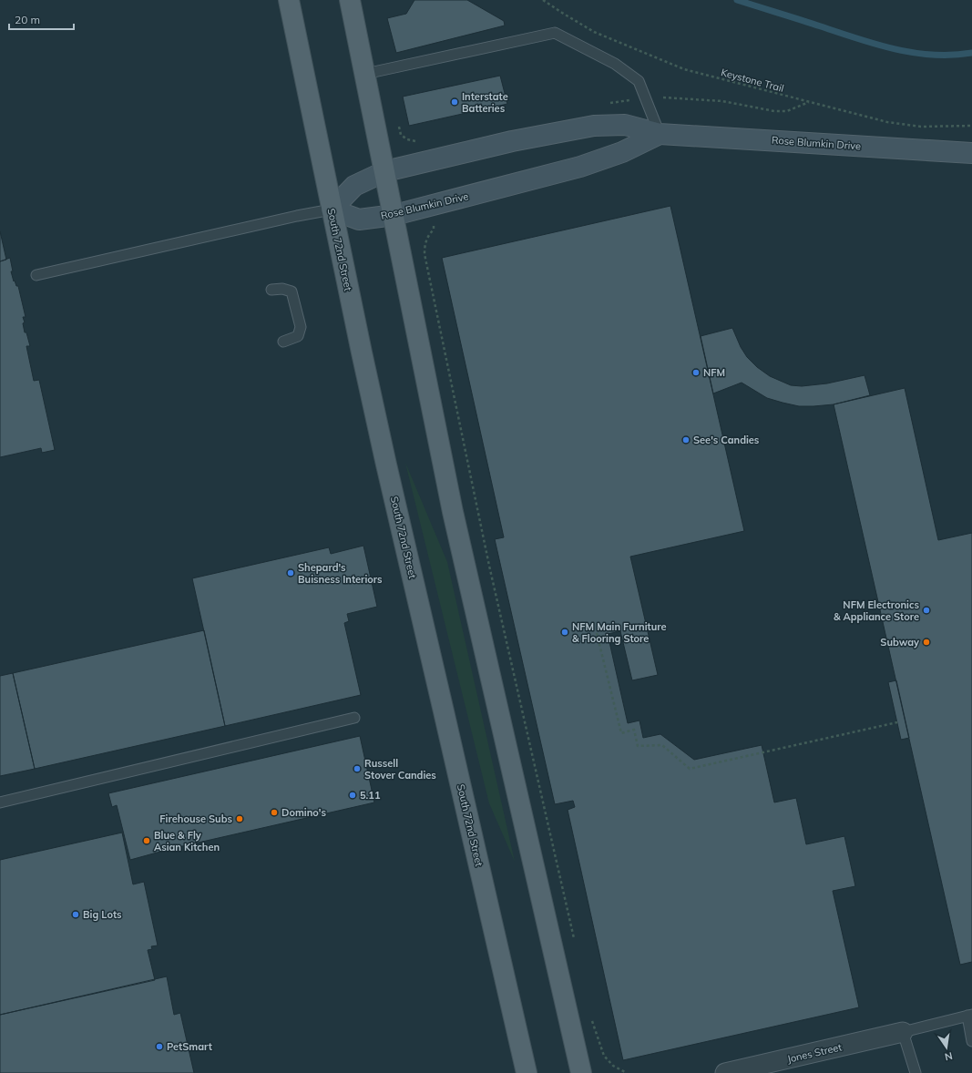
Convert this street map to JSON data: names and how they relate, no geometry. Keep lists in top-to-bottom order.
{
  "streets": {
    "main road": ["Rose Blumkin Drive", "South 72nd Street"],
    "street": ["Jones Street"],
    "path": ["Keystone Trail"]
  },
  "crossings": [
    ["Rose Blumkin Drive", "South 72nd Street"]
  ],
  "places": [
    "Interstate Batteries",
    "NFM",
    "See's Candies",
    "Shepard's Buisness Interiors",
    "NFM Electronics & Appliance Store",
    "NFM Main Furniture & Flooring Store",
    "Subway",
    "Russell Stover Candies",
    "5.11",
    "Domino's",
    "Firehouse Subs",
    "Blue & Fly Asian Kitchen",
    "Big Lots",
    "PetSmart"
  ],
  "scale_bar": "20 m",
  "north": "bottom"
}
